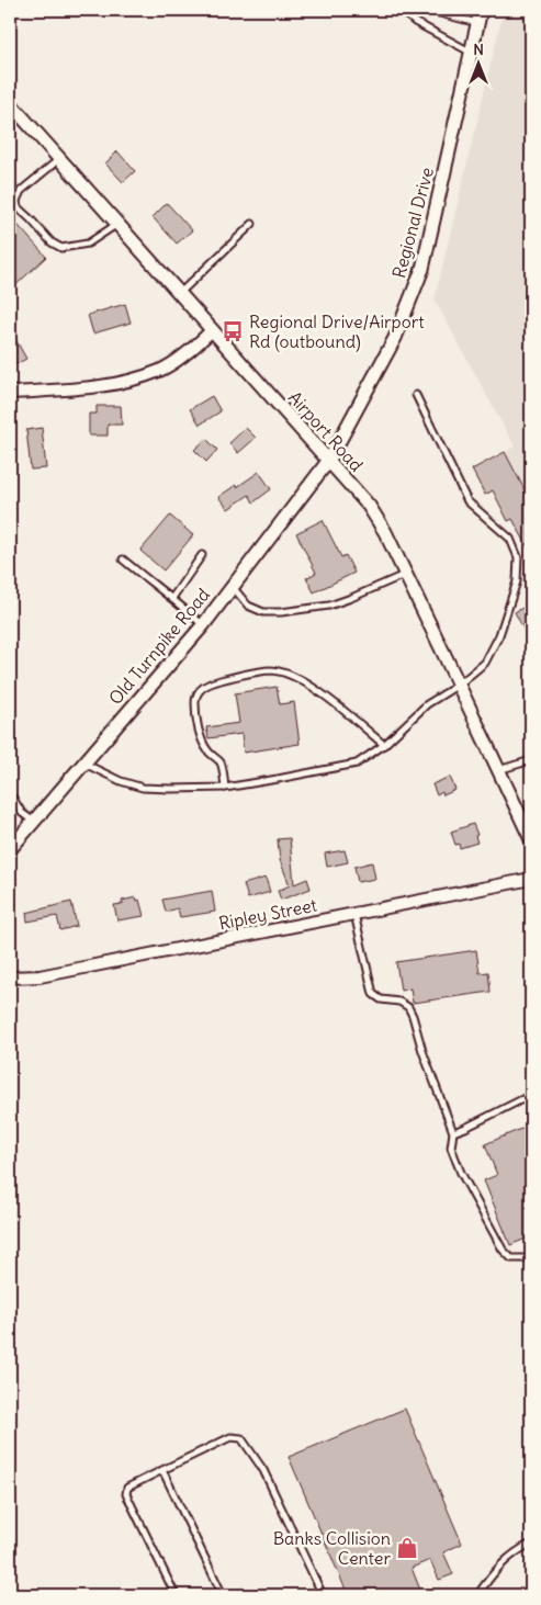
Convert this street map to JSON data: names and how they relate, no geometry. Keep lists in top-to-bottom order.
{
  "streets": {
    "street": [
      "Regional Drive",
      "Airport Road",
      "Old Turnpike Road",
      "Ripley Street"
    ]
  },
  "crossings": [
    ["Regional Drive", "Airport Road"],
    ["Regional Drive", "Old Turnpike Road"],
    ["Airport Road", "Old Turnpike Road"]
  ],
  "places": {
    "bus stop": ["Regional Drive/Airport Rd (outbound)"],
    "shop": ["Banks Collision Center"]
  },
  "north": "top"
}
